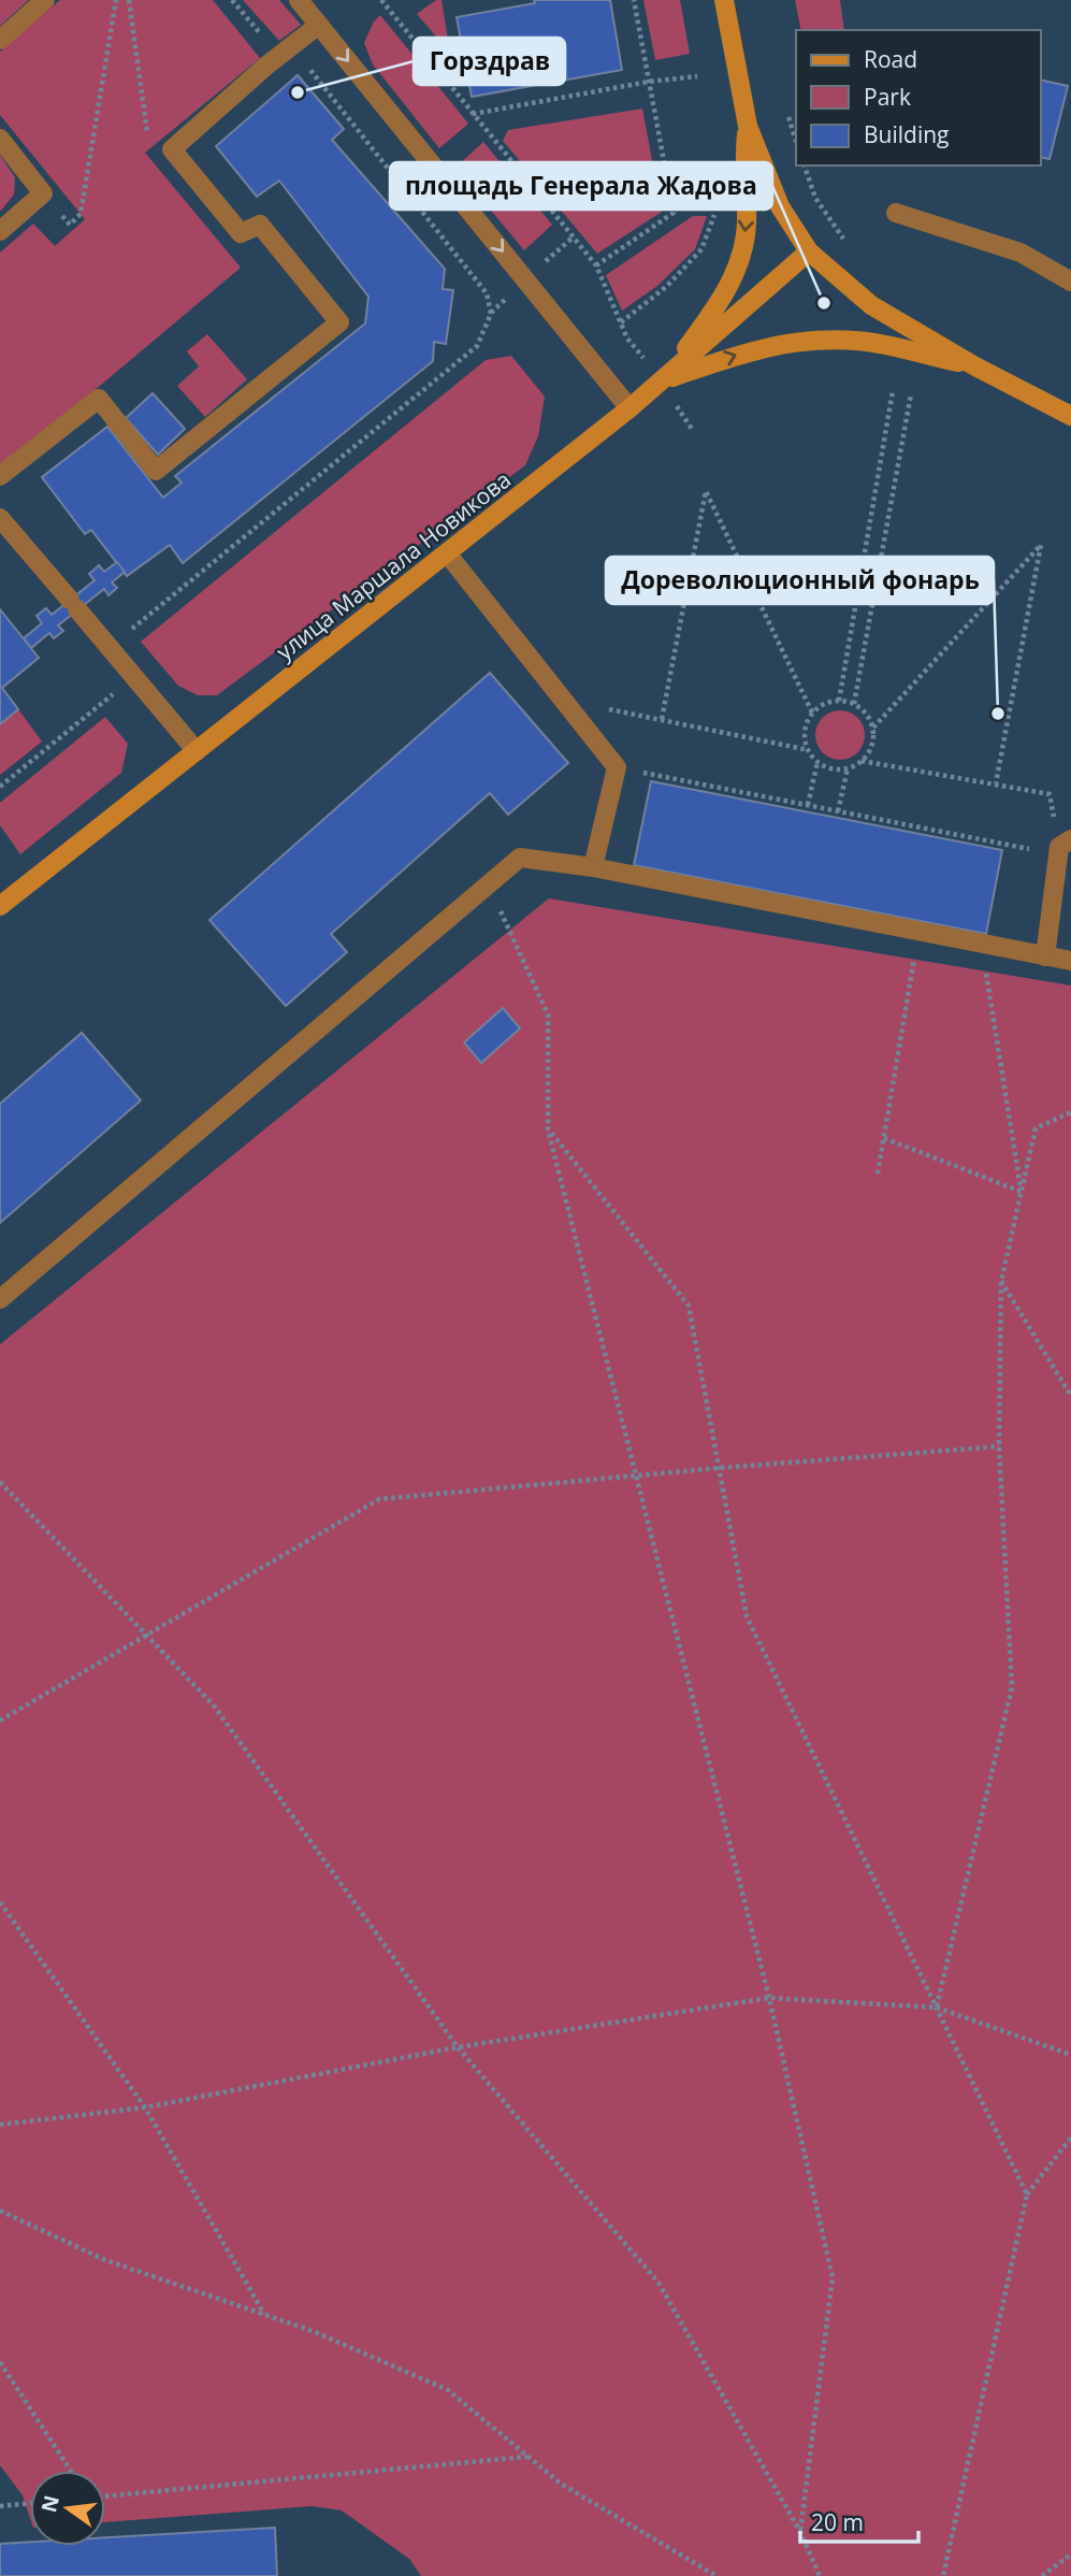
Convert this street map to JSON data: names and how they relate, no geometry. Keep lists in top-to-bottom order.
{
  "streets": {
    "street": ["улица Маршала Новикова"]
  },
  "places": ["Горздрав", "площадь Генерала Жадова", "Дореволюционный фонарь"],
  "legend": ["Road", "Park", "Building"],
  "scale_bar": "20 m",
  "north": "left"
}
